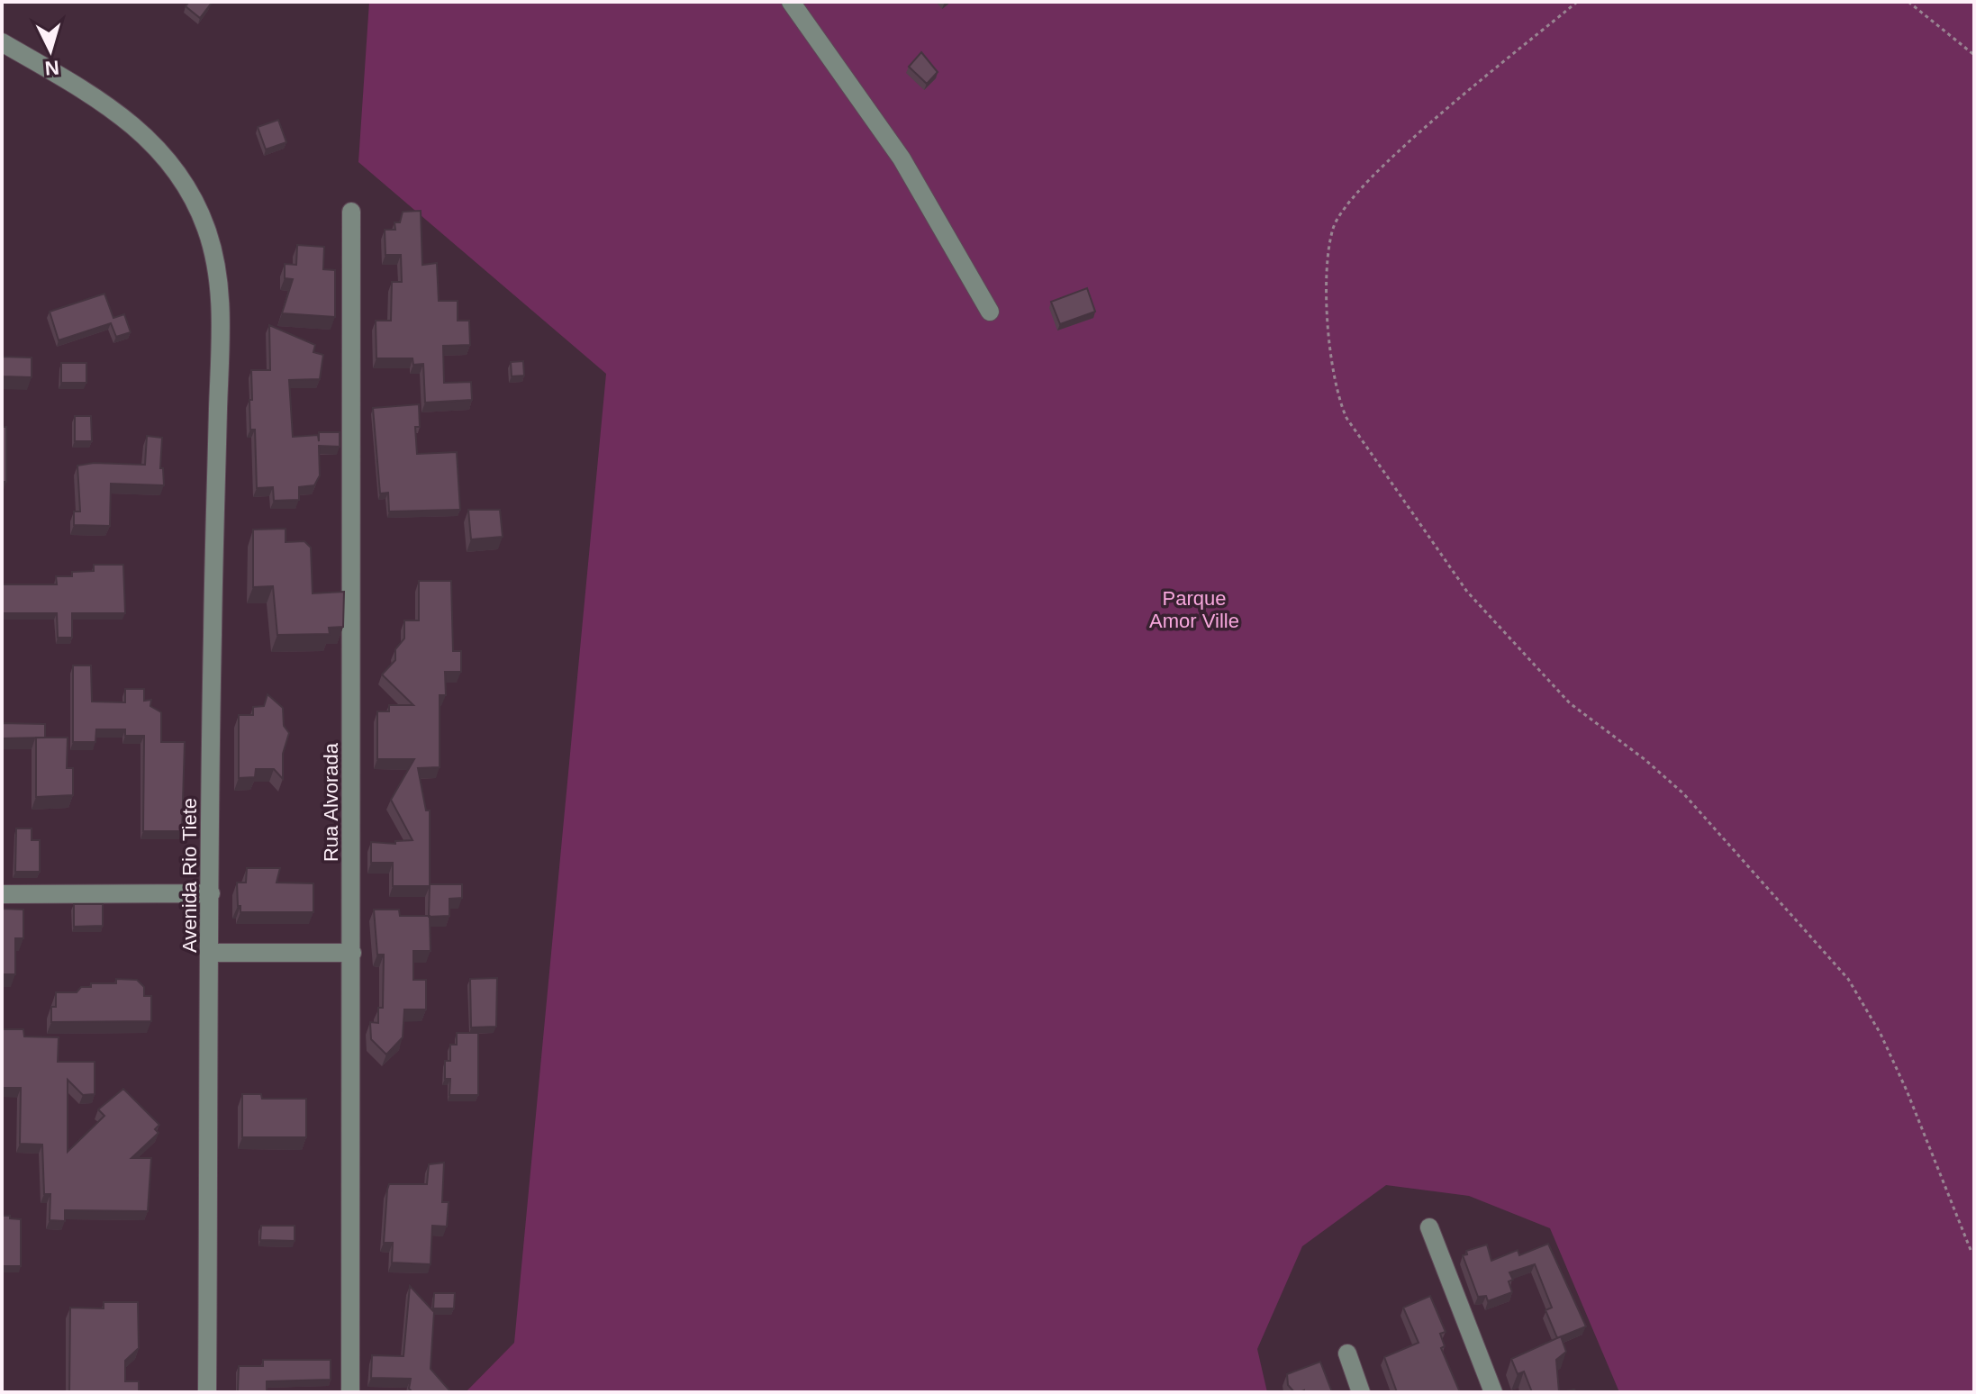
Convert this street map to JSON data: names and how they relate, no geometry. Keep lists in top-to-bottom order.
{
  "streets": {
    "street": ["Rua Alvorada", "Avenida Rio Tiete"]
  },
  "parks": ["Parque Amor Ville"],
  "north": "bottom"
}
